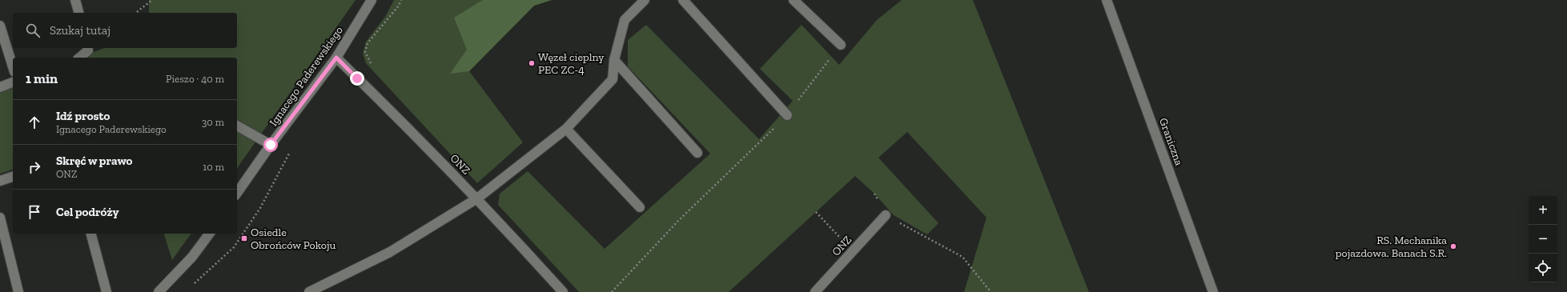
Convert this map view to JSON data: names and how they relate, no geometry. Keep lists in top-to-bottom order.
{
  "streets": {
    "street": ["Ignacego Paderewskiego", "Graniczna", "ONZ"]
  },
  "crossings": [
    ["Ignacego Paderewskiego", "ONZ"]
  ],
  "places": {
    "other": ["Węzeł cieplny PEC ZC-4", "RS. Mechanika pojazdowa. Banach S.R."],
    "transit": ["Osiedle Obrońców Pokoju"]
  },
  "page": {
    "search": "Szukaj tutaj",
    "heading": ["1 min", "Pieszo · 40 m"],
    "list": [
      ["Idź prosto", "Ignacego Paderewskiego", "30 m"],
      ["Skręć w prawo", "ONZ", "10 m"],
      "Cel podróży"
    ],
    "map_buttons": ["+", "−"]
  }
}
